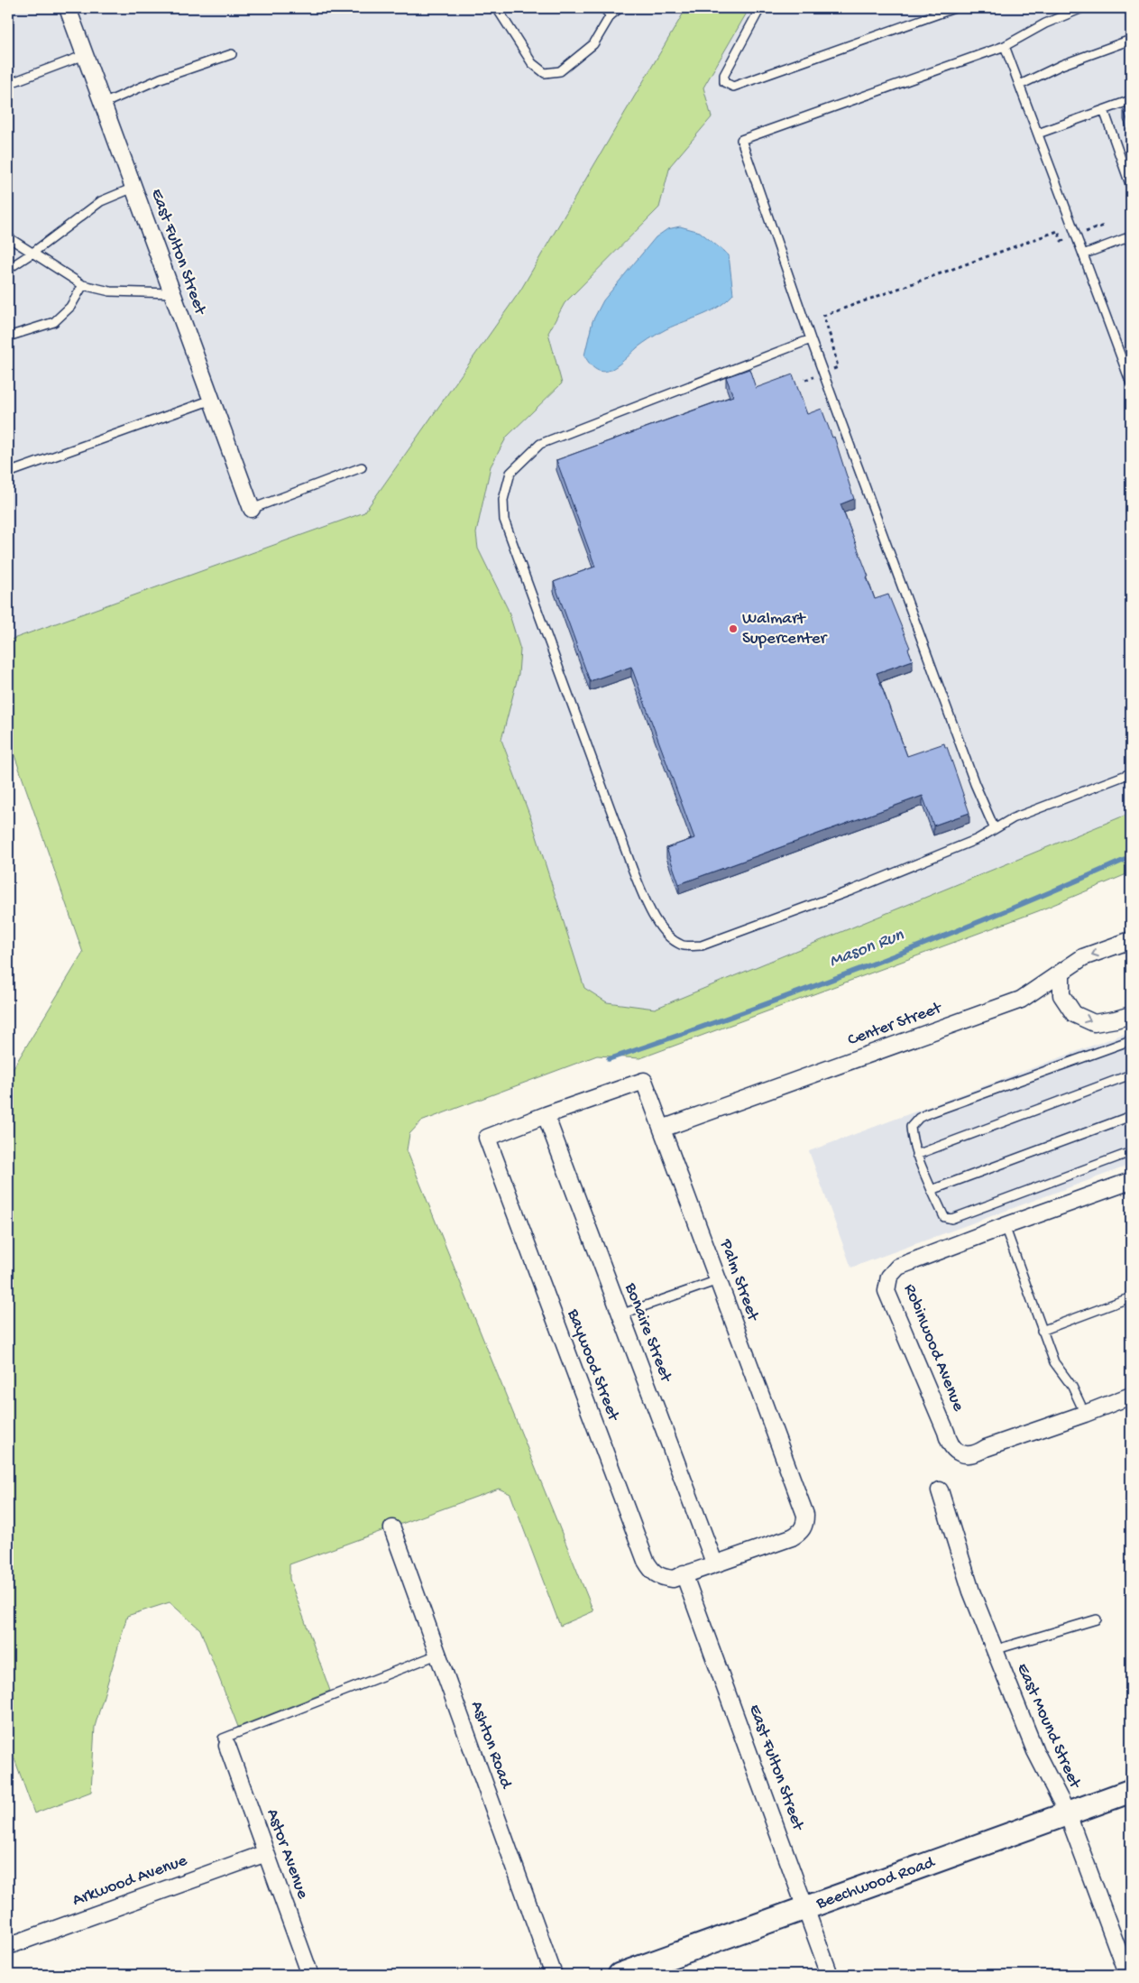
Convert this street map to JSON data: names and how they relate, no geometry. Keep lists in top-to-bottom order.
{
  "streets": {
    "street": [
      "East Fulton Street",
      "Center Street",
      "Palm Street",
      "Bonaire Street",
      "Robinwood Avenue",
      "Baywood Street",
      "East Mound Street",
      "Ashton Road",
      "Astor Avenue",
      "Arkwood Avenue",
      "Beechwood Road"
    ]
  },
  "crossings": [
    ["East Fulton Street", "Palm Street"],
    ["East Fulton Street", "Baywood Street"],
    ["East Fulton Street", "Beechwood Road"],
    ["Center Street", "Palm Street"],
    ["Palm Street", "Bonaire Street"],
    ["Palm Street", "Baywood Street"],
    ["East Mound Street", "Beechwood Road"],
    ["Astor Avenue", "Arkwood Avenue"]
  ],
  "water": ["Mason Run"],
  "places": ["Walmart Supercenter"]
}
